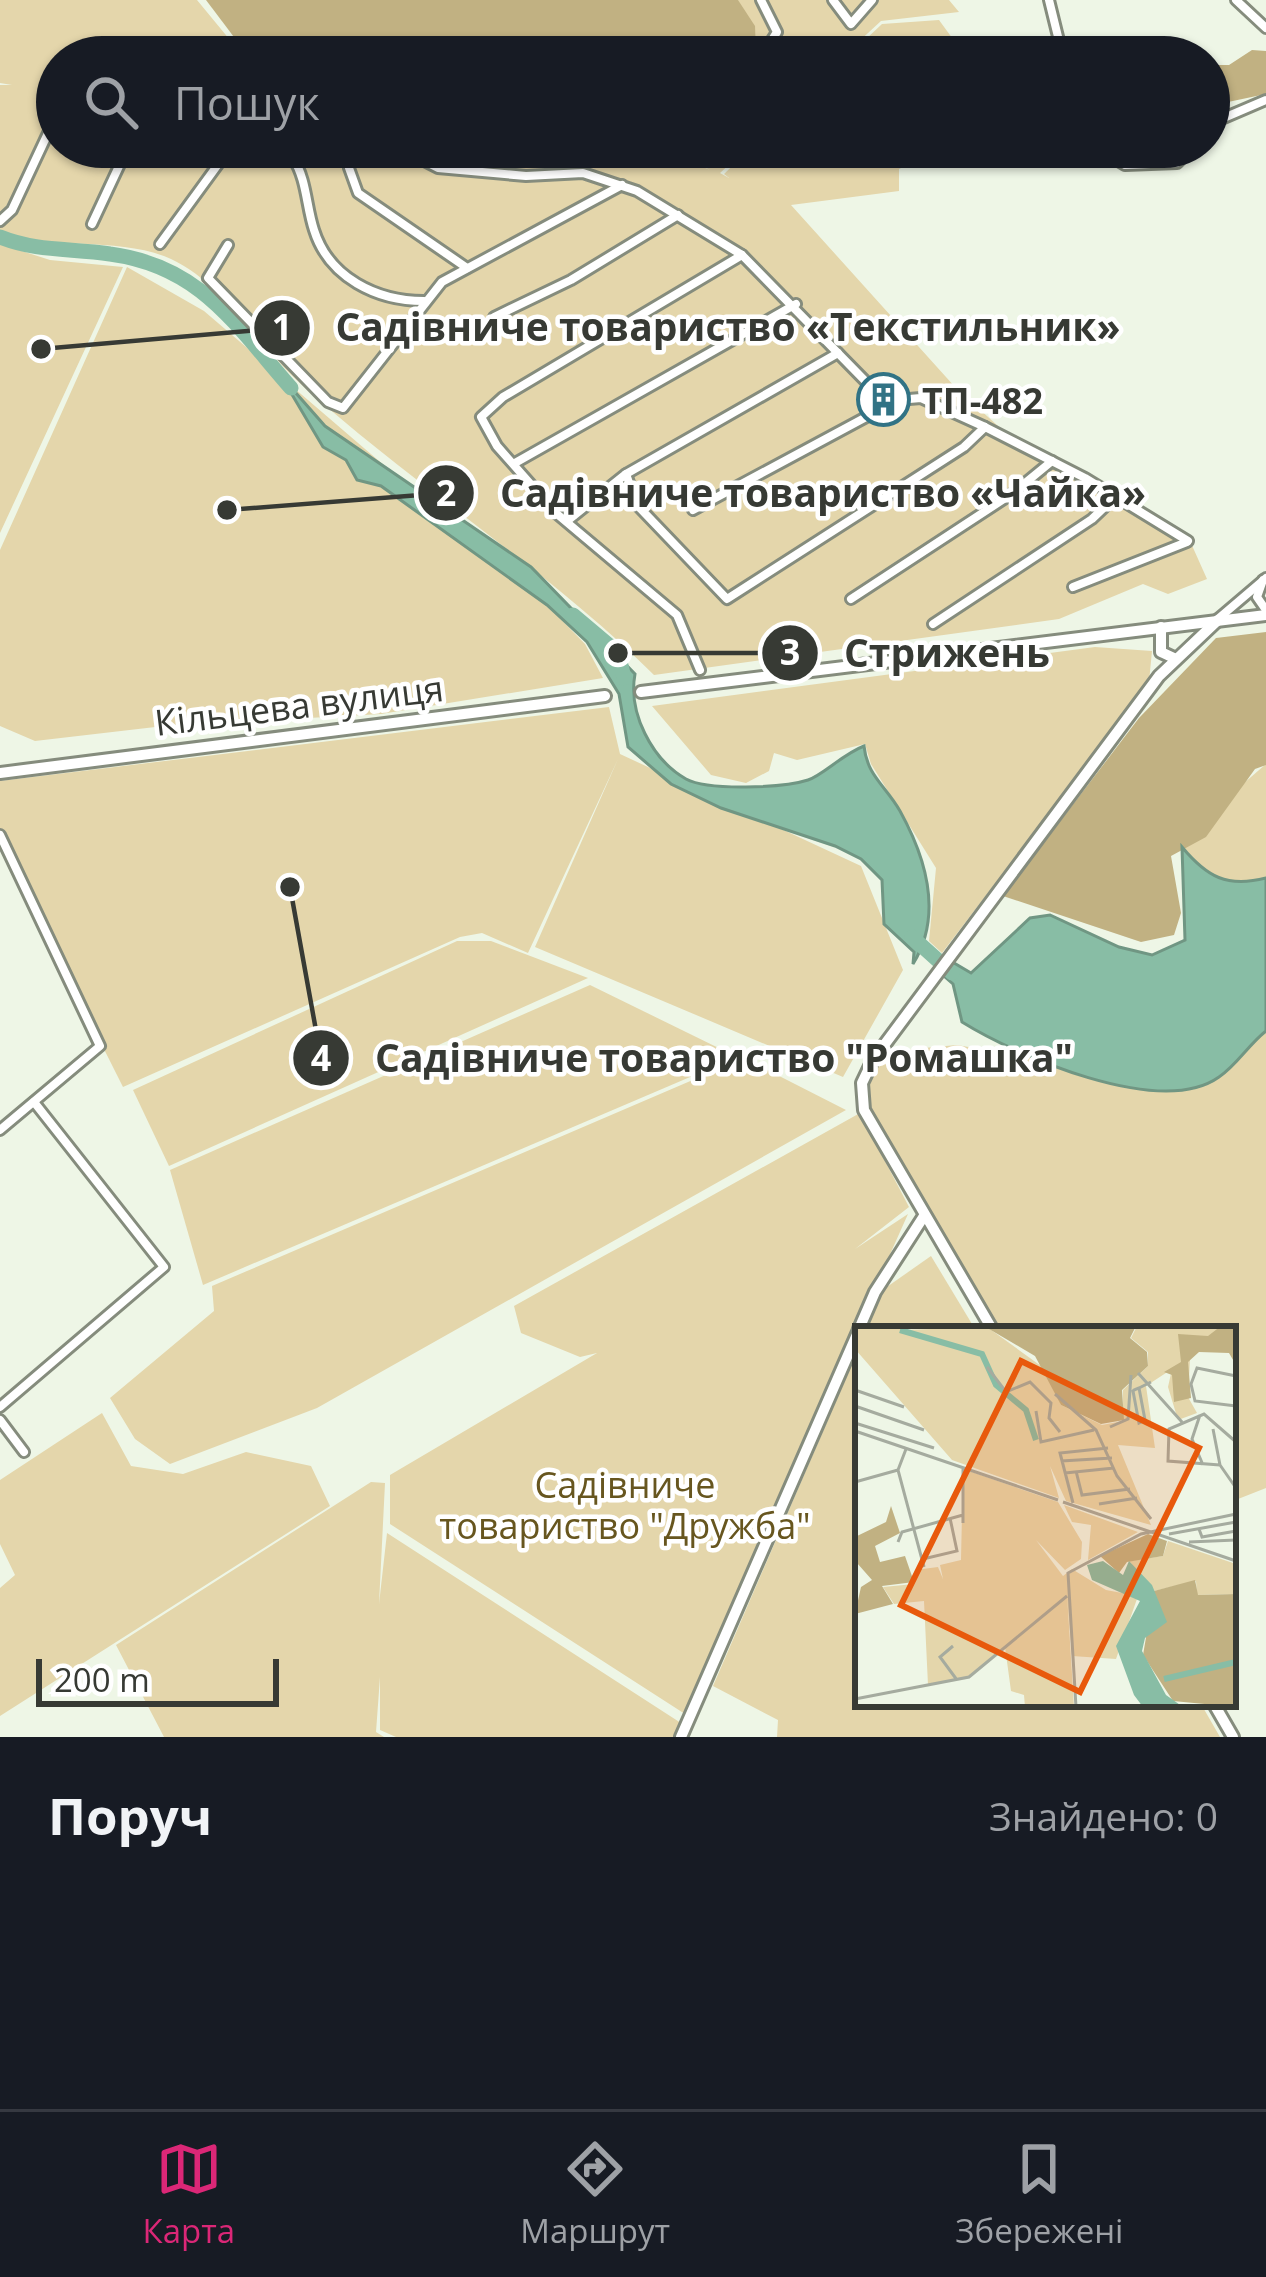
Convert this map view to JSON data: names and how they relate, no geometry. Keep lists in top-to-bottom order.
{
  "streets": {
    "street": ["Кільцева вулиця"]
  },
  "parks": ["Садівниче товариство \"Дружба\""],
  "places": {
    "other": [
      "Садівниче товариство «Текстильник»",
      "Садівниче товариство «Чайка»",
      "Стрижень",
      "Садівниче товариство \"Ромашка\""
    ],
    "building": ["ТП-482"]
  },
  "scale_bar": "200 m",
  "page": {
    "search": "Пошук",
    "scale": "200 m",
    "heading": ["Поруч", "Знайдено: 0"],
    "nav": ["Карта", "Маршрут", "Збережені"]
  }
}
